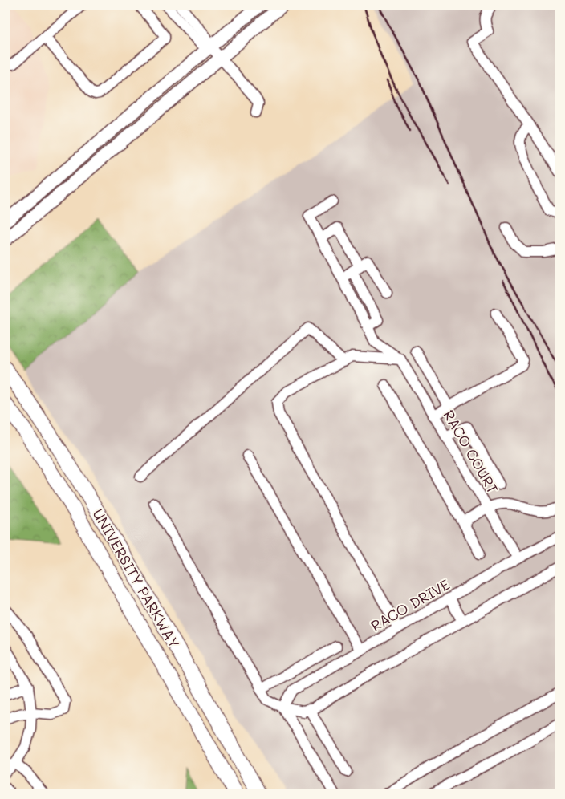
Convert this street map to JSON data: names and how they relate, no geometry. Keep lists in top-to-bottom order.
{
  "streets": {
    "highway": ["UNIVERSITY PARKWAY"],
    "street": ["RACO COURT", "RACO DRIVE"]
  },
  "crossings": [
    ["RACO COURT", "RACO DRIVE"]
  ]
}
